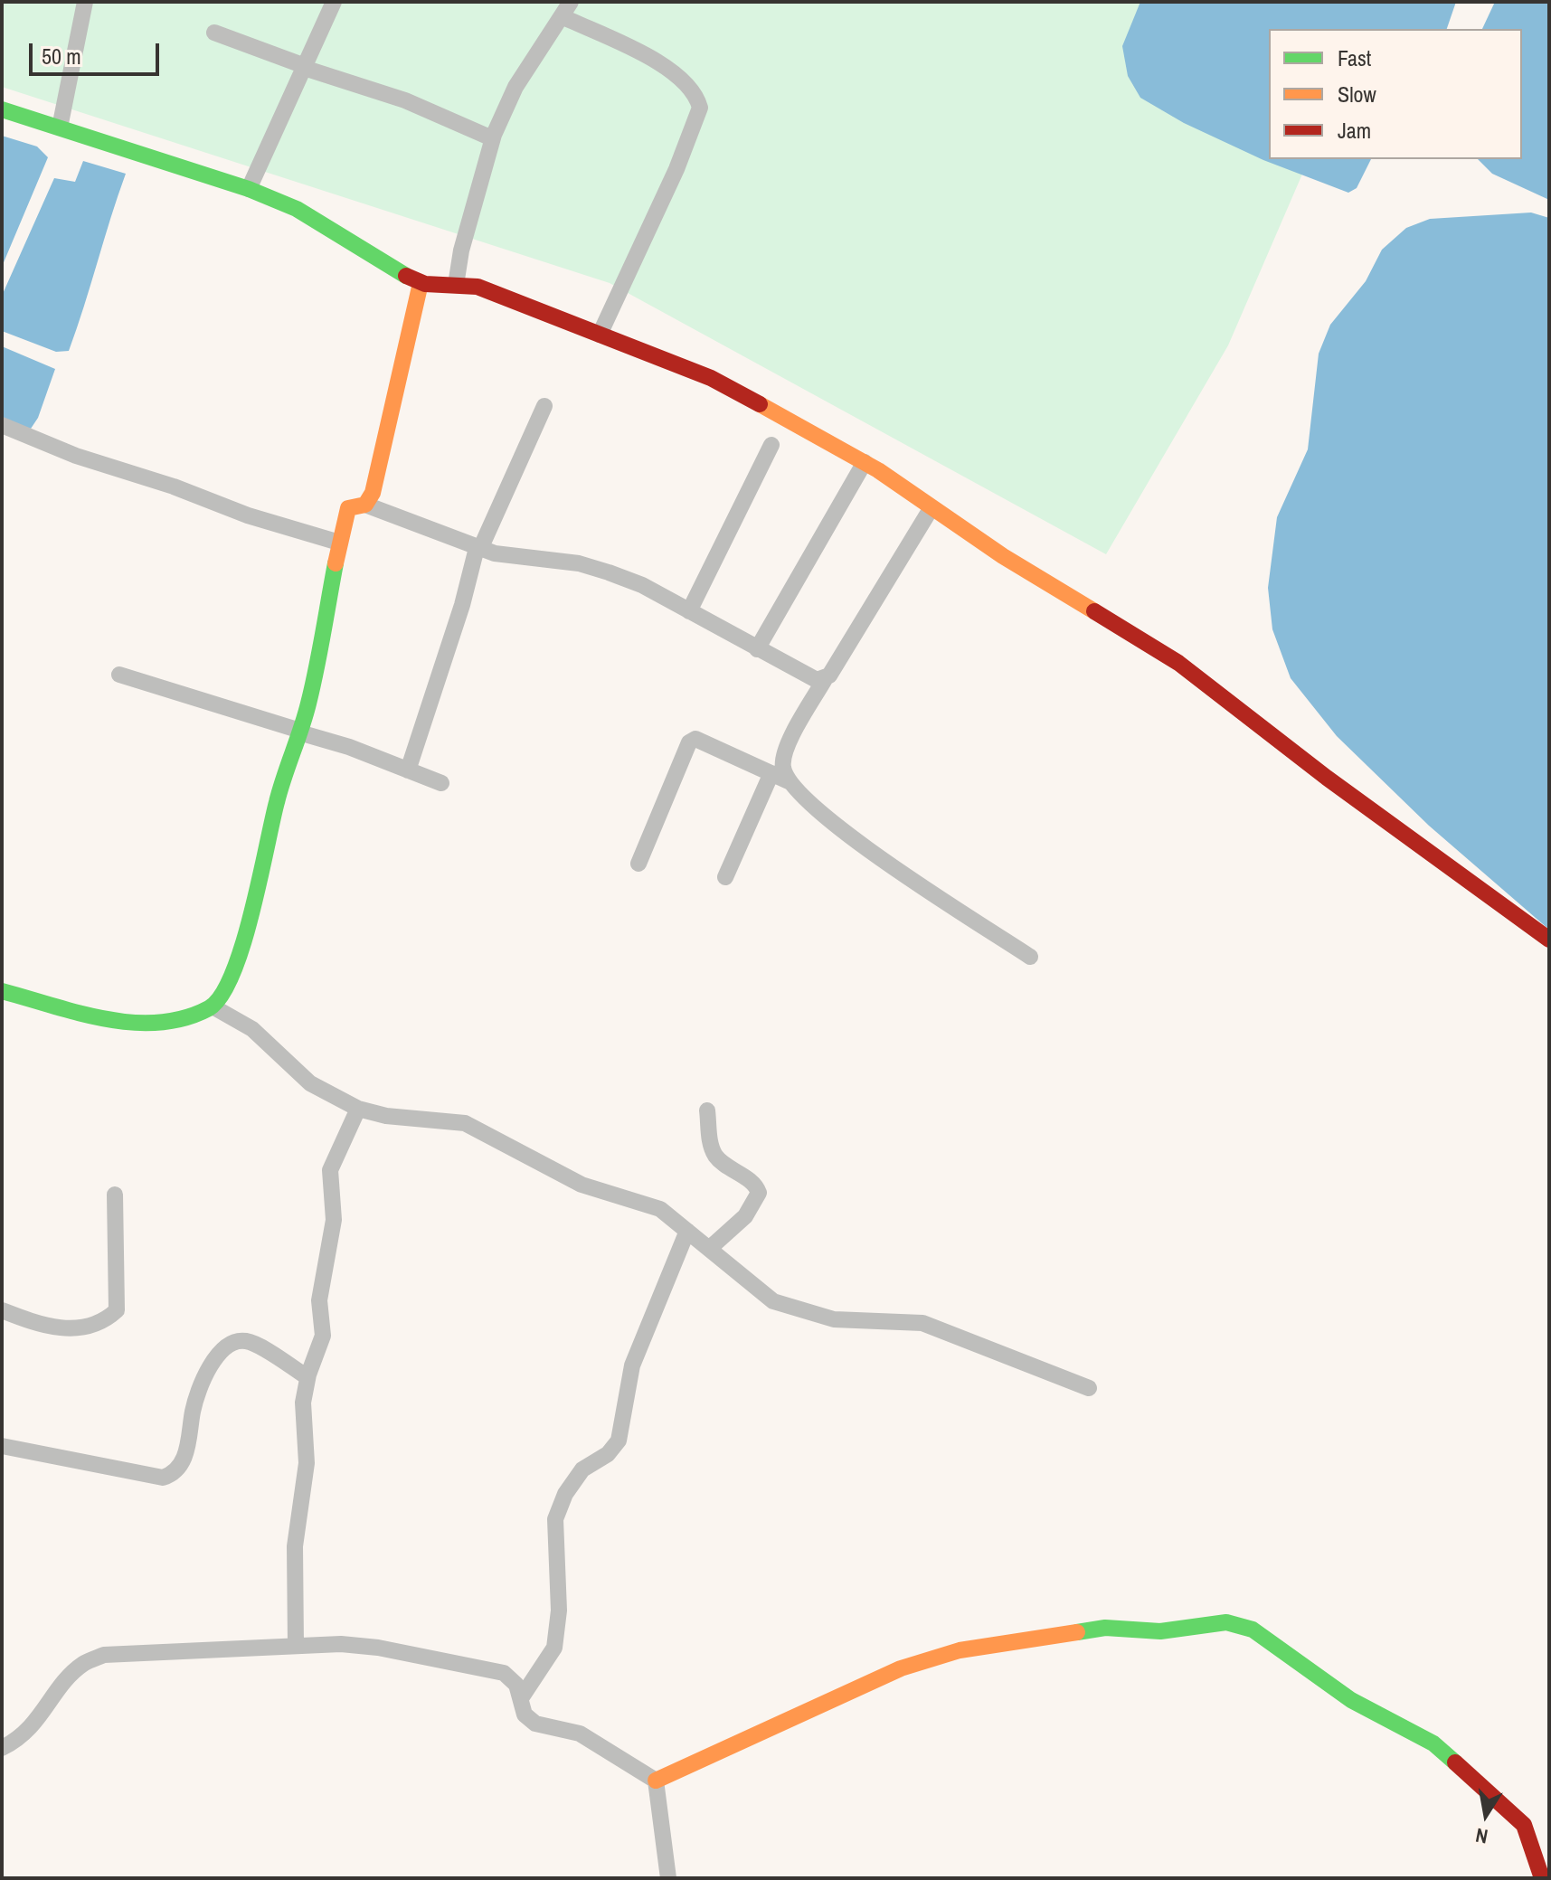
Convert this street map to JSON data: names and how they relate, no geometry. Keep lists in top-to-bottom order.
{
  "legend": ["Fast", "Slow", "Jam"],
  "scale_bar": "50 m",
  "north": "bottom"
}
